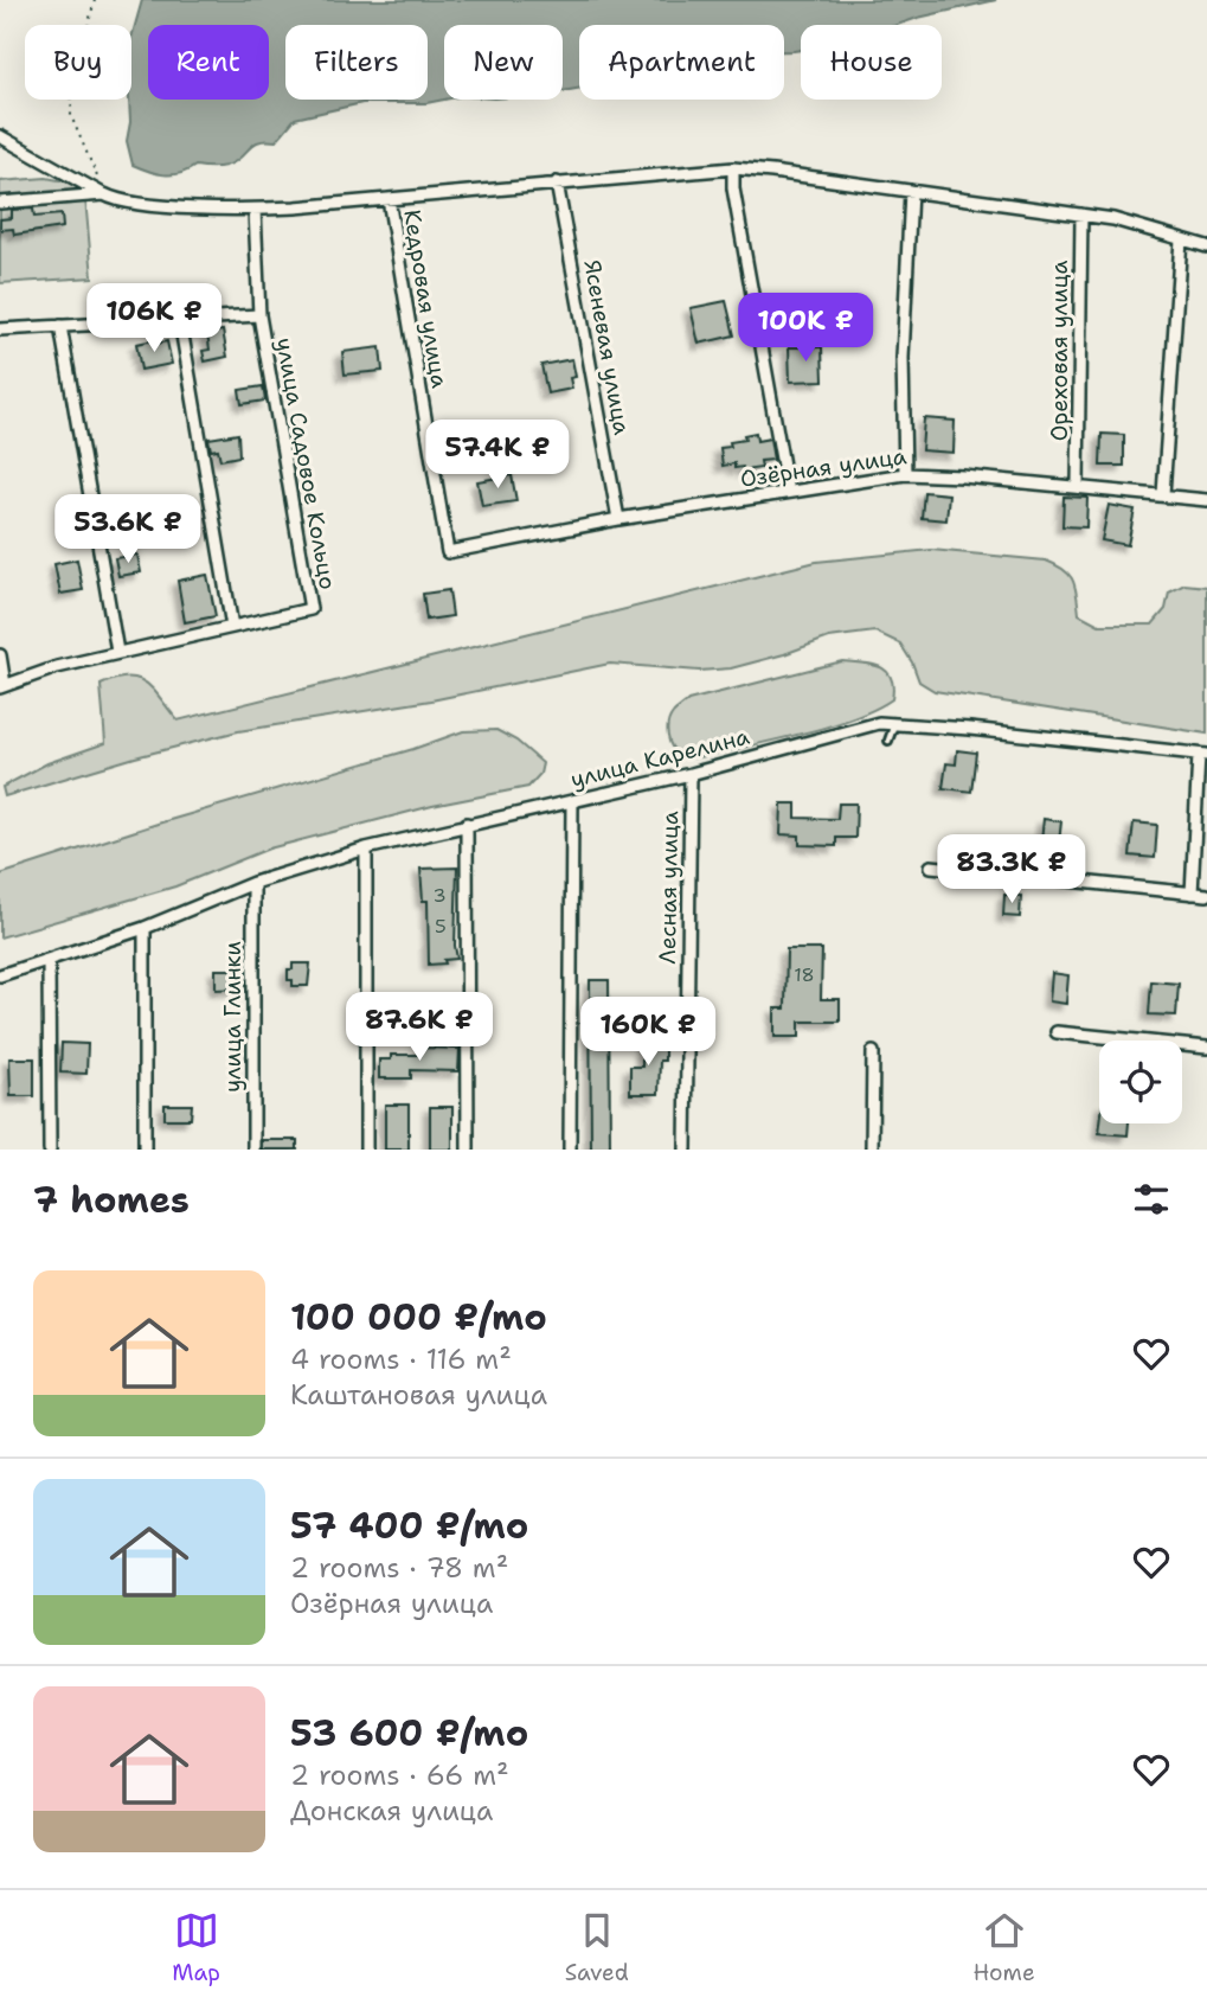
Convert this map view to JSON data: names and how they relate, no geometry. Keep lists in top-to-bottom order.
{
  "streets": {
    "street": [
      "Кедровая улица",
      "Ясеневая улица",
      "Ореховая улица",
      "улица Садовое Кольцо",
      "Озёрная улица",
      "улица Карелина",
      "Лесная улица",
      "улица Глинки"
    ]
  },
  "crossings": [
    ["Кедровая улица", "Озёрная улица"],
    ["Ясеневая улица", "Озёрная улица"],
    ["Ореховая улица", "Озёрная улица"],
    ["улица Карелина", "Лесная улица"],
    ["улица Карелина", "улица Глинки"]
  ],
  "house_numbers": ["3", "5", "18"],
  "page": {
    "chip": [
      "Buy",
      "Rent",
      "Filters",
      "New",
      "Apartment",
      "House"
    ],
    "price": [
      "106K ₽",
      "100K ₽",
      "57.4K ₽",
      "53.6K ₽",
      "83.3K ₽",
      "87.6K ₽",
      "160K ₽"
    ],
    "heading": "7 homes",
    "list": [
      {
        "name": "100 000 ₽/mo",
        "note": "4 rooms · 116 m² · Каштановая улица"
      },
      {
        "name": "57 400 ₽/mo",
        "note": "2 rooms · 78 m² · Озёрная улица"
      },
      {
        "name": "53 600 ₽/mo",
        "note": "2 rooms · 66 m² · Донская улица"
      }
    ],
    "tabs": ["Map", "Saved", "Home"]
  }
}
